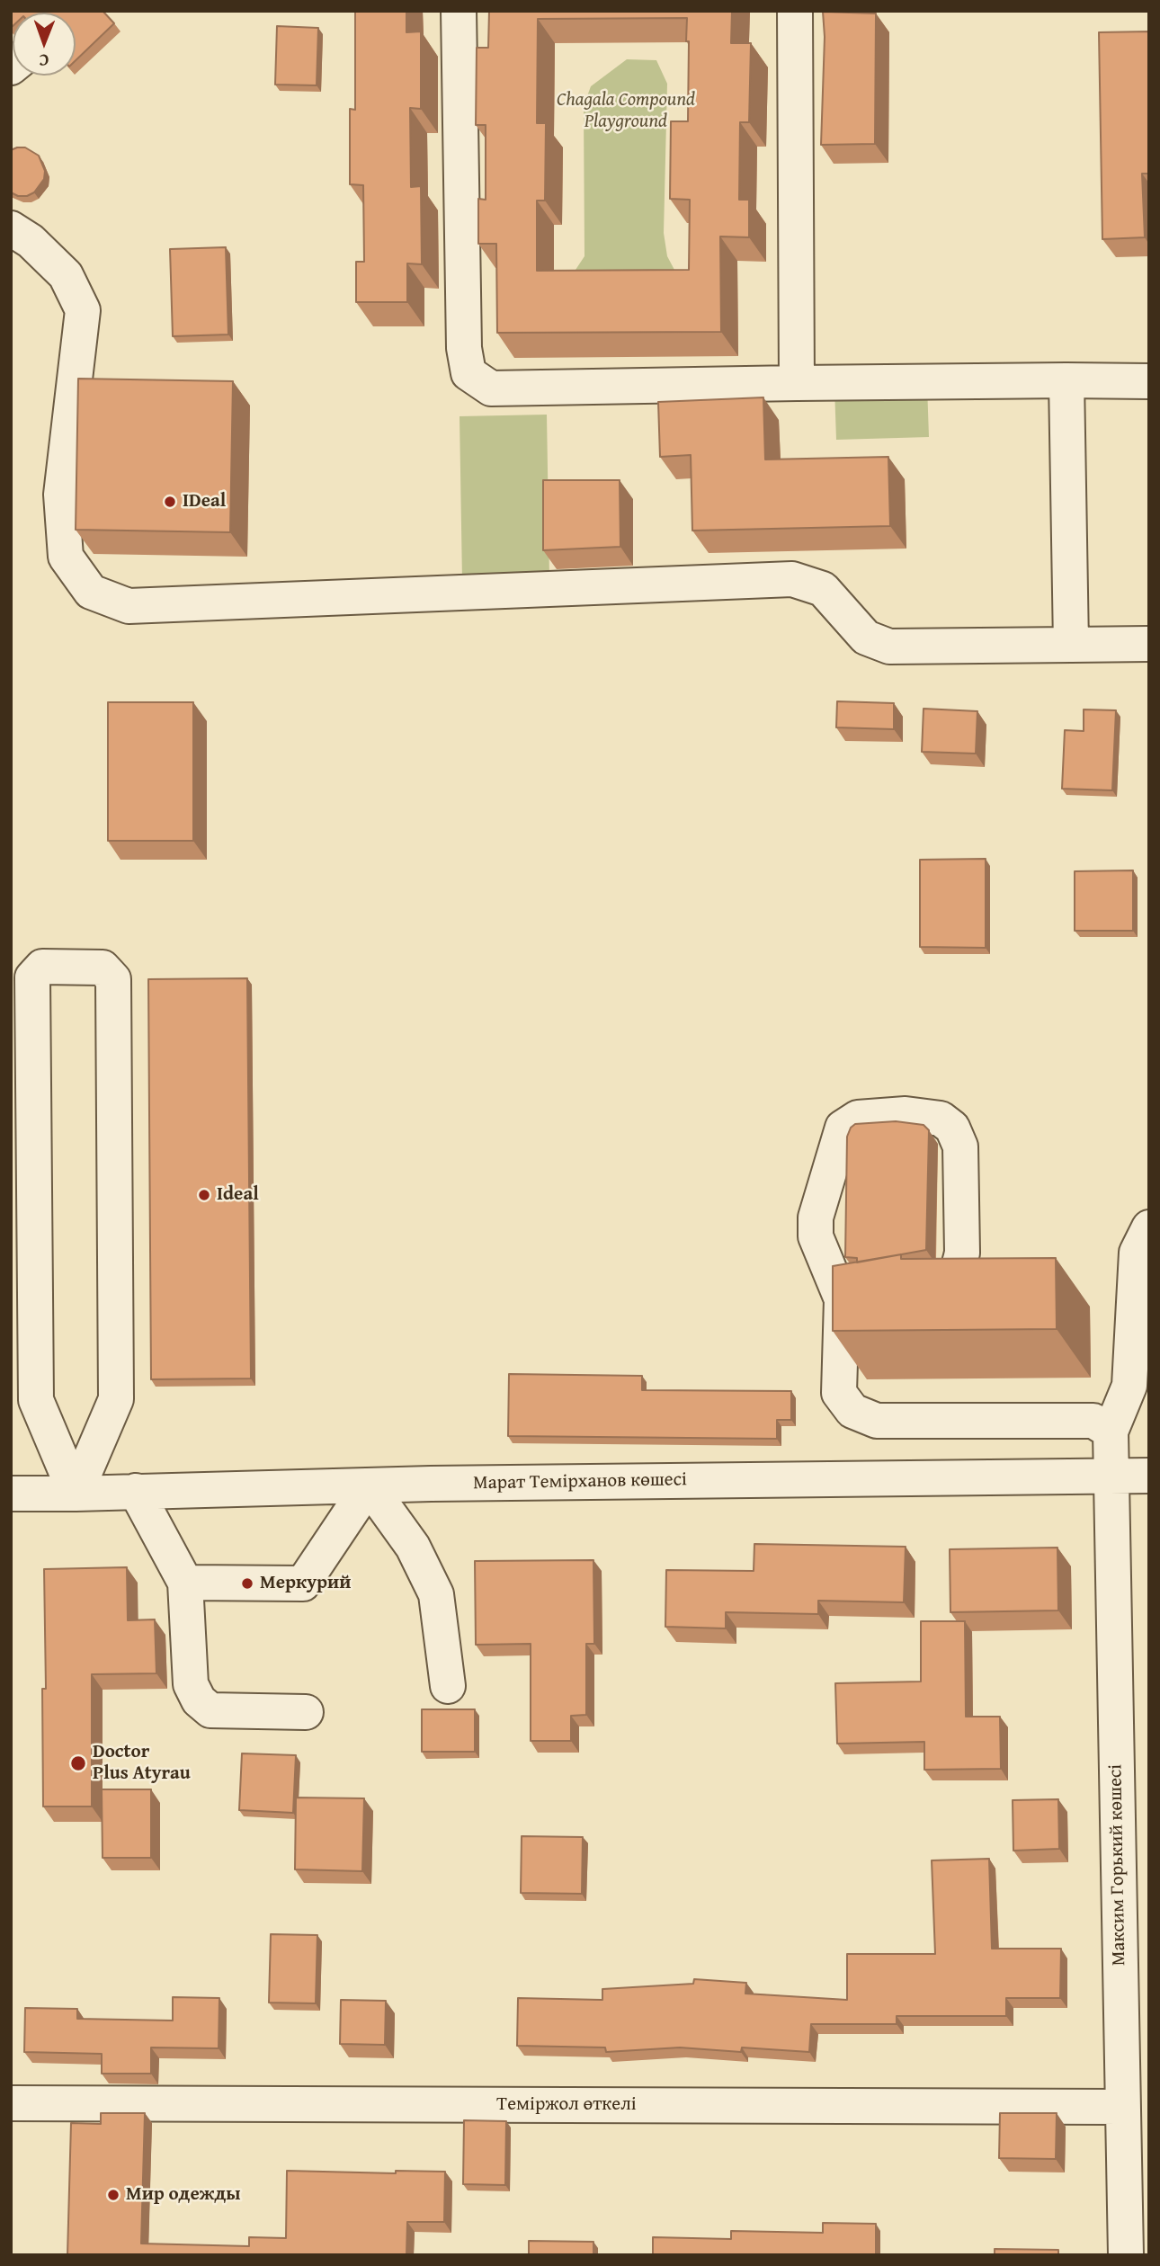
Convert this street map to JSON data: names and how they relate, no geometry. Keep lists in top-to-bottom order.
{
  "streets": {
    "street": ["Марат Темірханов көшесі", "Максим Горький көшесі", "Теміржол өткелі"]
  },
  "crossings": [
    ["Марат Темірханов көшесі", "Максим Горький көшесі"],
    ["Максим Горький көшесі", "Теміржол өткелі"]
  ],
  "parks": ["Chagala Compound Playground"],
  "places": [
    "IDeal",
    "Ideal",
    "Меркурий",
    "Doctor Plus Atyrau",
    "Мир одежды"
  ],
  "north": "bottom"
}
